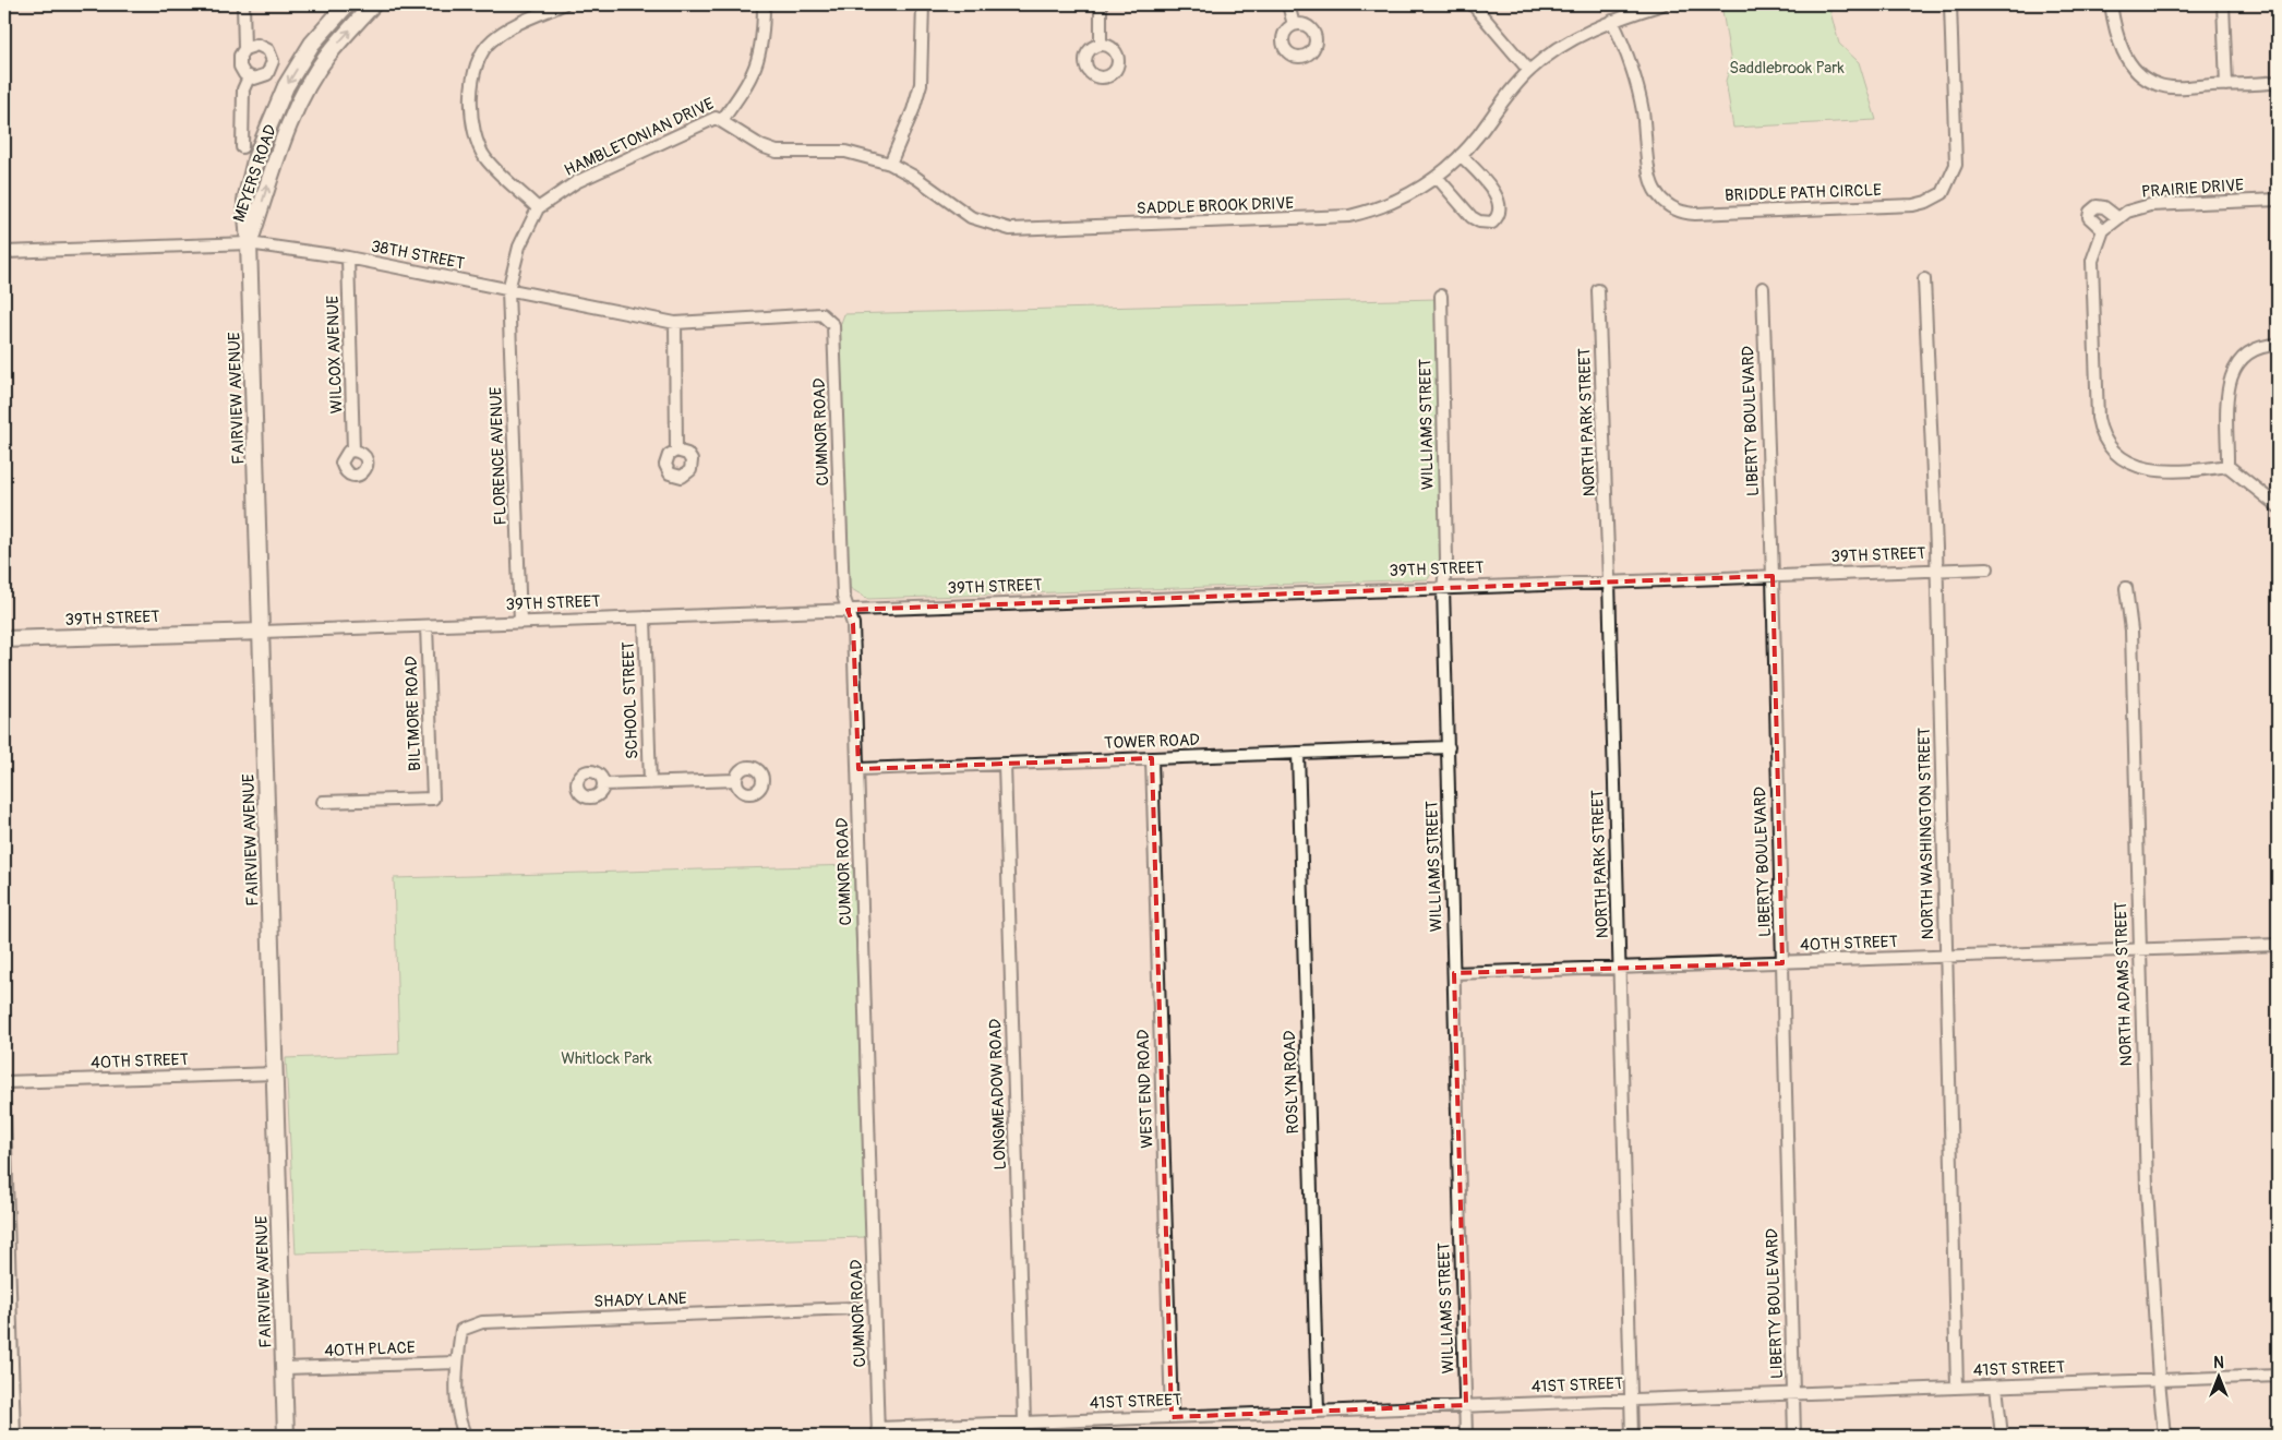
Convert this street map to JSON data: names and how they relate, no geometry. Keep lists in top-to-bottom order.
{
  "streets": {
    "street": [
      "HAMBLETONIAN DRIVE",
      "MEYERS ROAD",
      "PRAIRIE DRIVE",
      "BRIDDLE PATH CIRCLE",
      "SADDLE BROOK DRIVE",
      "38TH STREET",
      "WILCOX AVENUE",
      "FAIRVIEW AVENUE",
      "LIBERTY BOULEVARD",
      "NORTH PARK STREET",
      "WILLIAMS STREET",
      "CUMNOR ROAD",
      "FLORENCE AVENUE",
      "39TH STREET",
      "SCHOOL STREET",
      "BILTMORE ROAD",
      "TOWER ROAD",
      "NORTH WASHINGTON STREET",
      "40TH STREET",
      "NORTH ADAMS STREET",
      "ROSLYN ROAD",
      "WEST END ROAD",
      "LONGMEADOW ROAD",
      "SHADY LANE",
      "40TH PLACE",
      "41ST STREET"
    ]
  },
  "crossings": [
    ["HAMBLETONIAN DRIVE", "SADDLE BROOK DRIVE"],
    ["MEYERS ROAD", "38TH STREET"],
    ["MEYERS ROAD", "FAIRVIEW AVENUE"],
    ["BRIDDLE PATH CIRCLE", "SADDLE BROOK DRIVE"],
    ["38TH STREET", "WILCOX AVENUE"],
    ["38TH STREET", "FAIRVIEW AVENUE"],
    ["38TH STREET", "CUMNOR ROAD"],
    ["38TH STREET", "FLORENCE AVENUE"],
    ["FAIRVIEW AVENUE", "39TH STREET"],
    ["FAIRVIEW AVENUE", "40TH STREET"],
    ["FAIRVIEW AVENUE", "40TH PLACE"],
    ["LIBERTY BOULEVARD", "39TH STREET"],
    ["LIBERTY BOULEVARD", "40TH STREET"],
    ["LIBERTY BOULEVARD", "41ST STREET"],
    ["NORTH PARK STREET", "39TH STREET"],
    ["NORTH PARK STREET", "40TH STREET"],
    ["NORTH PARK STREET", "41ST STREET"],
    ["WILLIAMS STREET", "39TH STREET"],
    ["WILLIAMS STREET", "TOWER ROAD"],
    ["WILLIAMS STREET", "40TH STREET"],
    ["WILLIAMS STREET", "41ST STREET"],
    ["CUMNOR ROAD", "39TH STREET"],
    ["CUMNOR ROAD", "TOWER ROAD"],
    ["CUMNOR ROAD", "41ST STREET"],
    ["FLORENCE AVENUE", "39TH STREET"],
    ["39TH STREET", "SCHOOL STREET"],
    ["39TH STREET", "BILTMORE ROAD"],
    ["39TH STREET", "NORTH WASHINGTON STREET"],
    ["TOWER ROAD", "ROSLYN ROAD"],
    ["TOWER ROAD", "WEST END ROAD"],
    ["TOWER ROAD", "LONGMEADOW ROAD"],
    ["NORTH WASHINGTON STREET", "40TH STREET"],
    ["NORTH WASHINGTON STREET", "41ST STREET"],
    ["40TH STREET", "NORTH ADAMS STREET"],
    ["NORTH ADAMS STREET", "41ST STREET"],
    ["ROSLYN ROAD", "41ST STREET"],
    ["WEST END ROAD", "41ST STREET"],
    ["LONGMEADOW ROAD", "41ST STREET"],
    ["SHADY LANE", "40TH PLACE"]
  ],
  "parks": ["Saddlebrook Park", "Whitlock Park"],
  "north": "top"
}
